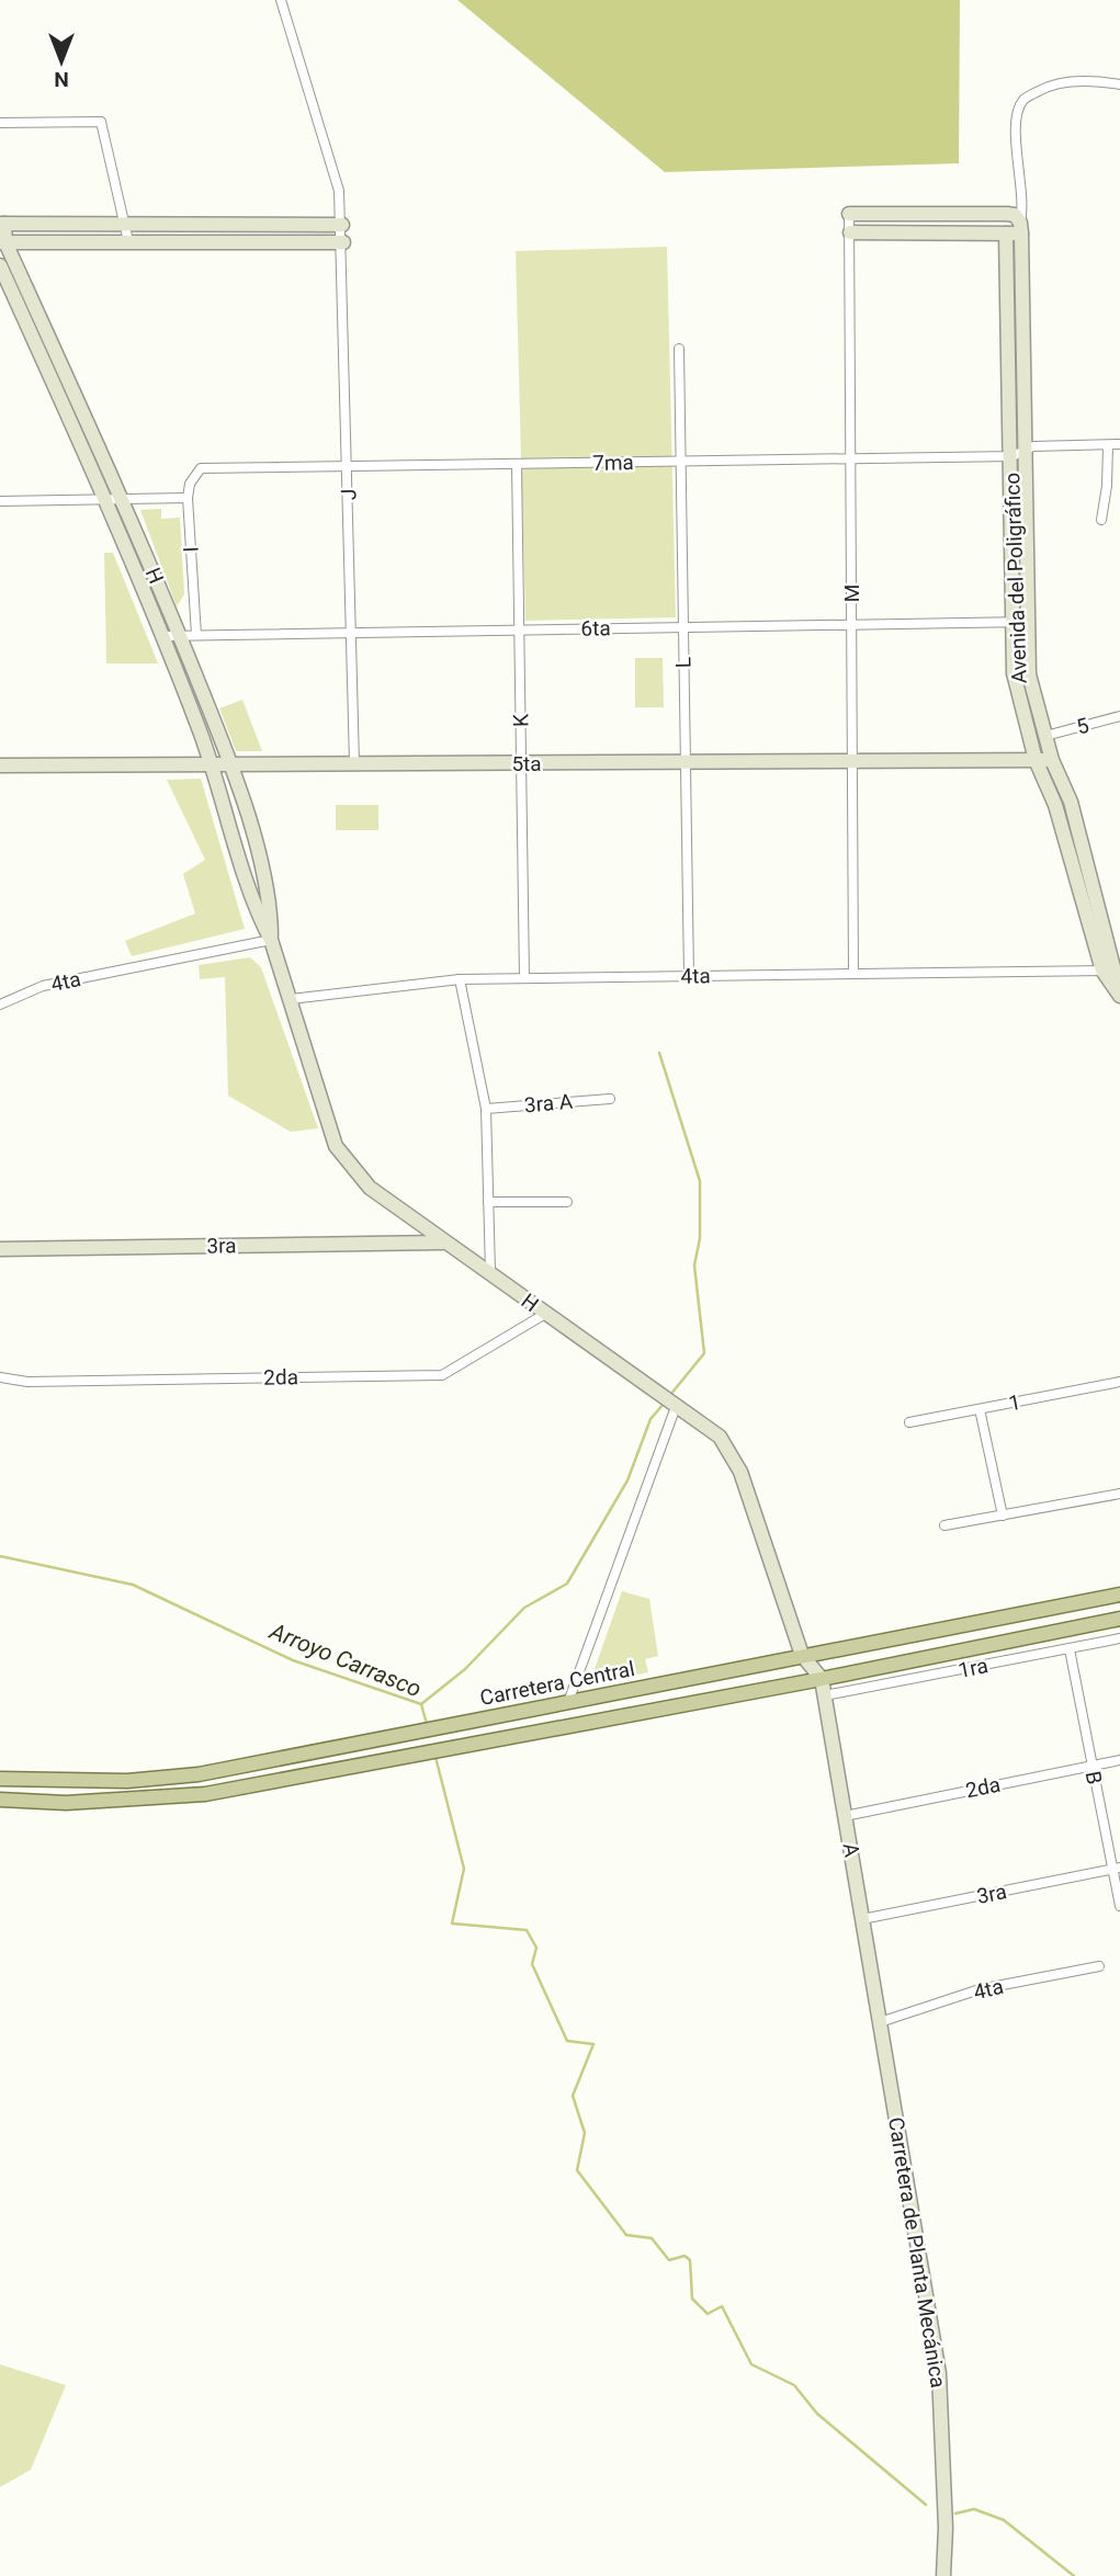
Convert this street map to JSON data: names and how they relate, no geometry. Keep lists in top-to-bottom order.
{
  "streets": {
    "main road": ["Carretera Central"],
    "street": [
      "7ma",
      "J",
      "I",
      "H",
      "Avenida del Poligráfico",
      "M",
      "6ta",
      "L",
      "K",
      "5",
      "5ta",
      "4ta",
      "3ra A",
      "3ra",
      "2da",
      "1",
      "1ra",
      "B",
      "A",
      "Carretera de Planta Mecánica"
    ]
  },
  "crossings": [
    ["7ma", "J"],
    ["7ma", "I"],
    ["7ma", "Avenida del Poligráfico"],
    ["7ma", "M"],
    ["7ma", "L"],
    ["7ma", "K"],
    ["J", "6ta"],
    ["J", "5ta"],
    ["I", "6ta"],
    ["H", "6ta"],
    ["H", "5ta"],
    ["H", "4ta"],
    ["H", "3ra"],
    ["H", "2da"],
    ["H", "Carretera Central"],
    ["Avenida del Poligráfico", "6ta"],
    ["Avenida del Poligráfico", "5"],
    ["Avenida del Poligráfico", "5ta"],
    ["Avenida del Poligráfico", "4ta"],
    ["M", "6ta"],
    ["M", "5ta"],
    ["M", "4ta"],
    ["6ta", "L"],
    ["6ta", "K"],
    ["L", "5ta"],
    ["L", "4ta"],
    ["K", "5ta"],
    ["K", "4ta"],
    ["4ta", "A"],
    ["4ta", "Carretera de Planta Mecánica"],
    ["3ra", "B"],
    ["3ra", "A"],
    ["2da", "B"],
    ["2da", "A"],
    ["1ra", "B"],
    ["1ra", "A"],
    ["Carretera Central", "A"],
    ["A", "Carretera de Planta Mecánica"]
  ],
  "water": ["Arroyo Carrasco"],
  "north": "bottom"
}
